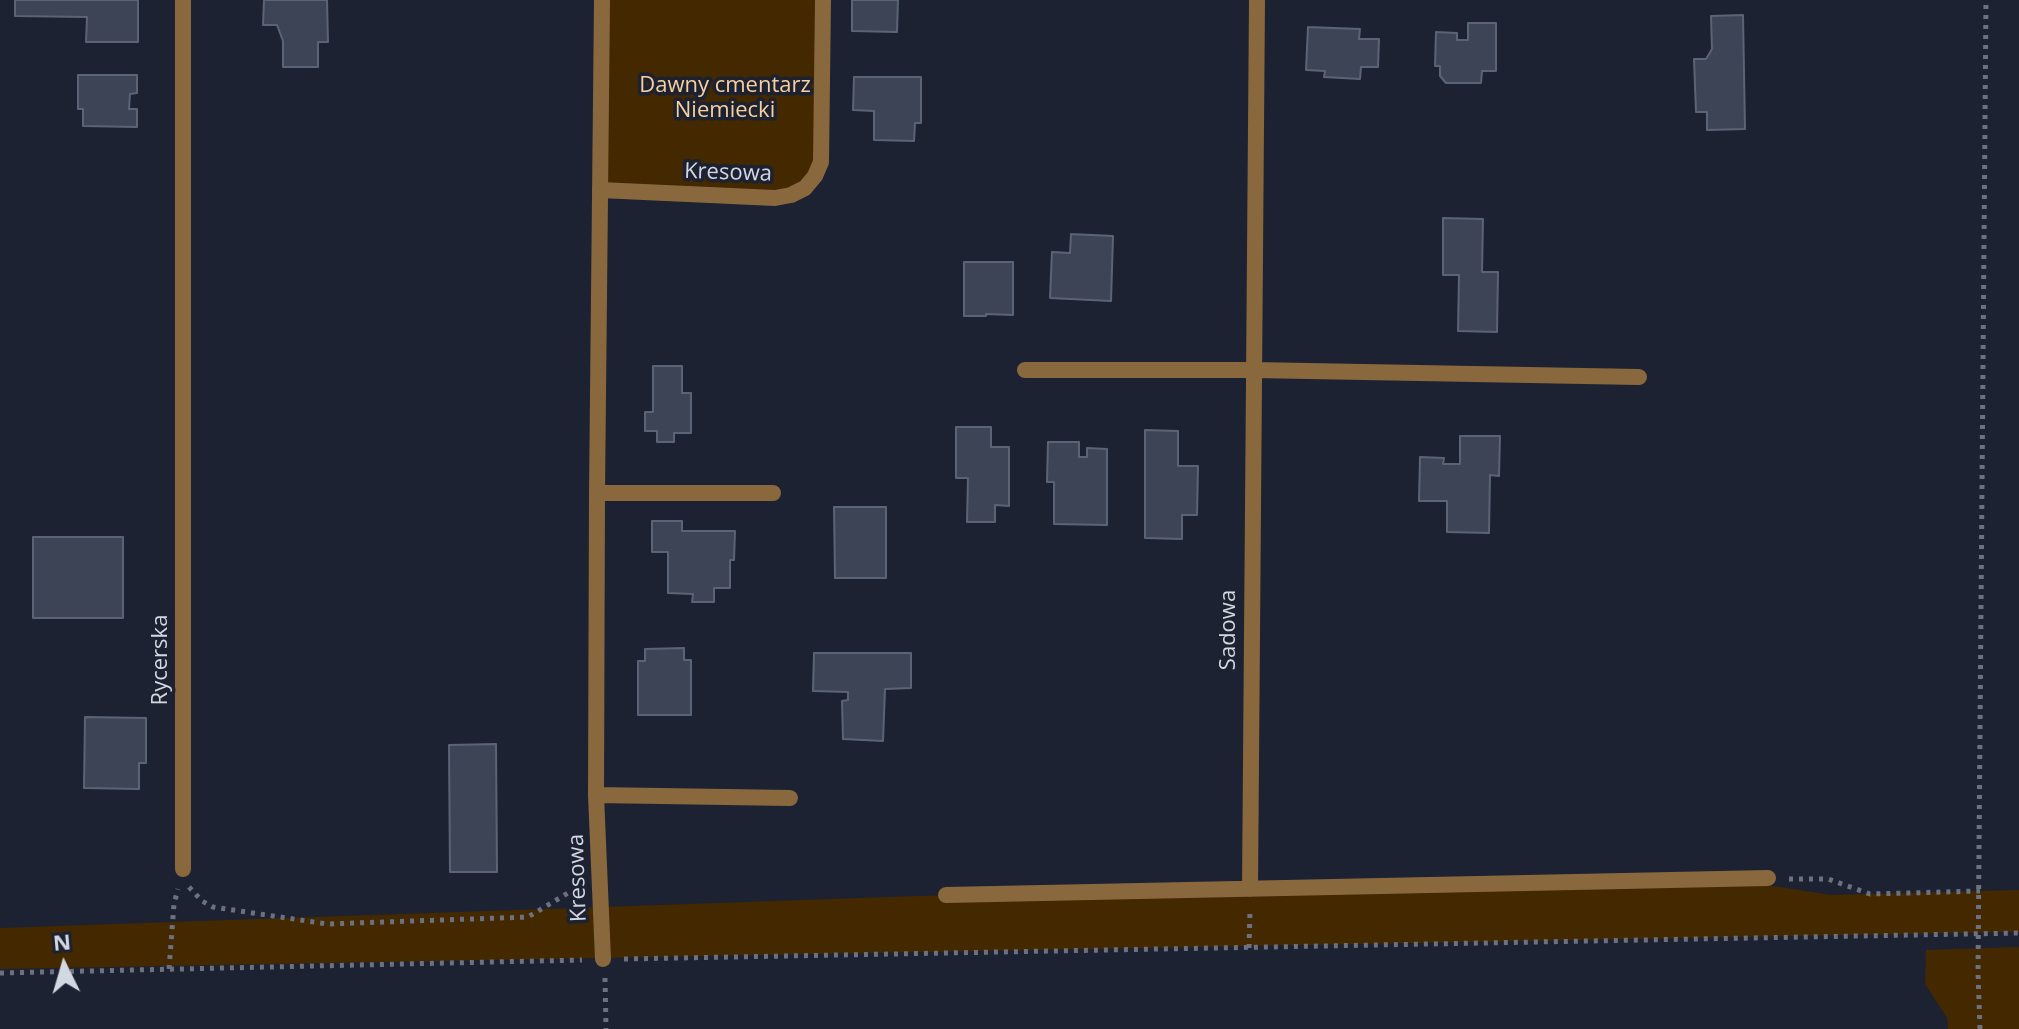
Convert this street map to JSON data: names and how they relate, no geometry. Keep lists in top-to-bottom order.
{
  "streets": {
    "street": ["Kresowa", "Sadowa", "Rycerska"]
  },
  "parks": ["Dawny cmentarz Niemiecki"],
  "north": "top"
}
